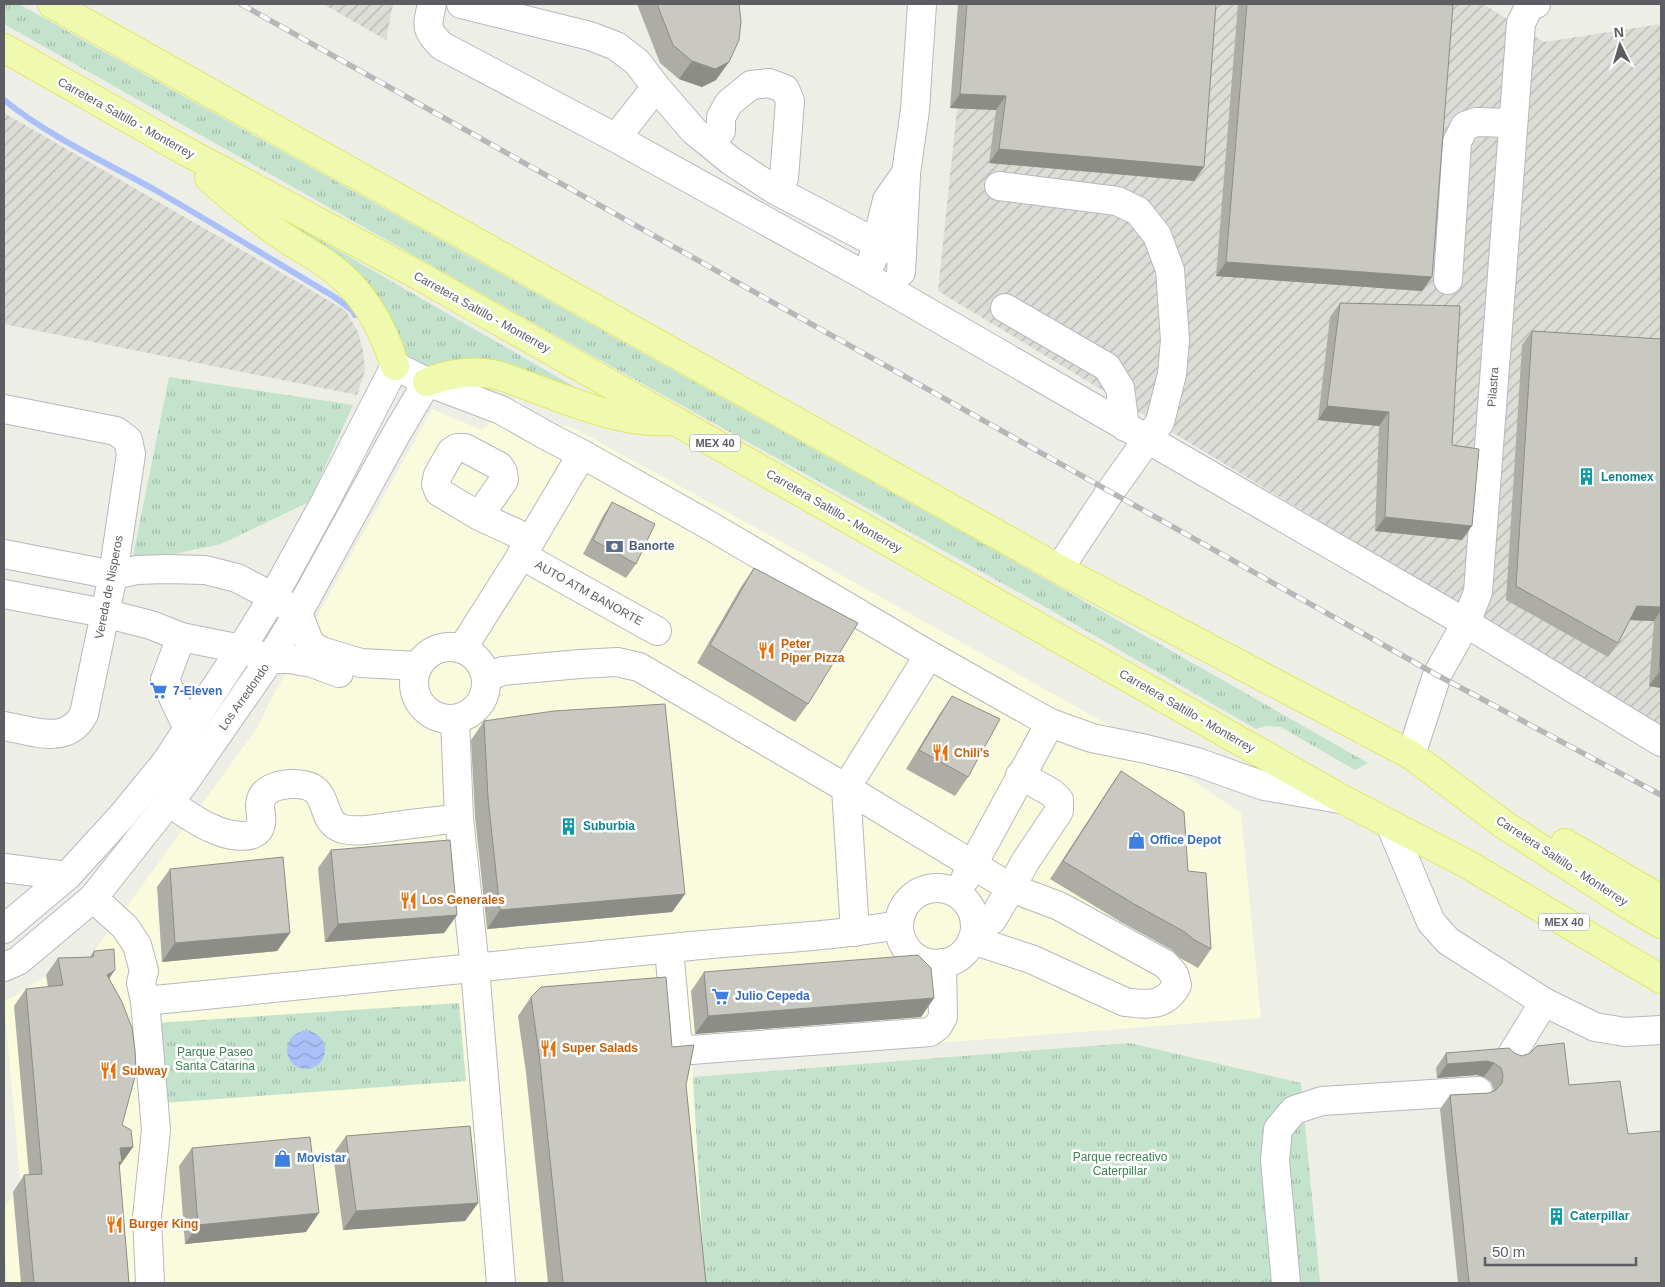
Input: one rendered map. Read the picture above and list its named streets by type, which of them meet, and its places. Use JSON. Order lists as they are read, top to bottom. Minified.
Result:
{"streets":{"main road":["Carretera Saltillo - Monterrey","MEX 40"],"street":["Pilastra","Vereda de Nisperos","AUTO ATM BANORTE","Los Arredondo"]},"crossings":[["Carretera Saltillo - Monterrey","Pilastra"]],"parks":["Parque Paseo Santa Catarina","Parque recreativo Caterpillar"],"places":{"building":["Lenomex","Suburbia","Caterpillar"],"bank":["Banorte"],"restaurant":["Peter Piper Pizza","Chili's","Los Generales","Super Salads","Subway","Burger King"],"supermarket":["7-Eleven","Julio Cepeda"],"shop":["Office Depot","Movistar"]},"scale_bar":"50 m","north":"top"}
